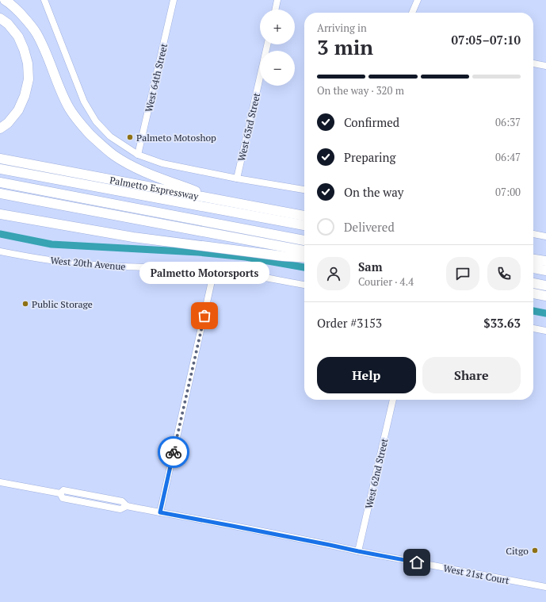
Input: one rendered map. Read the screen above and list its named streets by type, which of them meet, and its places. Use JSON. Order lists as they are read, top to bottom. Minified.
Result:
{"streets":{"highway":["Palmetto Expressway"],"street":["West 64th Street","West 63rd Street","West 20th Avenue","West 62nd Street","West 21st Court"]},"crossings":[["West 62nd Street","West 21st Court"]],"places":["Palmeto Motoshop","Public Storage","Palmetto Motorsports","Citgo"],"page":{"map_buttons":["+","−"],"heading":["3 min","Arriving in","07:05–07:10"],"panel":["Sam","Courier · 4.4","Order #3153","$33.63"],"bar":"On the way · 320 m","list":[["Confirmed","06:37"],["Preparing","06:47"],["On the way","07:00"],"Delivered"],"bubble":"Palmetto Motorsports","buttons":["Help","Share"]}}
